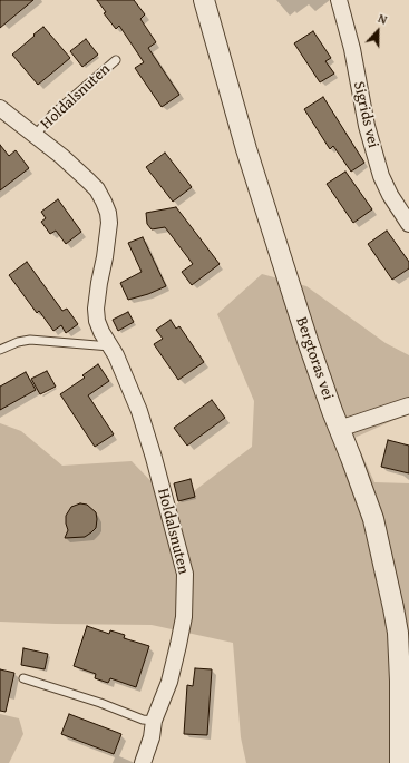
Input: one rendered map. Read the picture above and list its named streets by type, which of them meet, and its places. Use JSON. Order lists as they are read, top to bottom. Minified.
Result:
{"streets":{"street":["Holdalsnuten","Sigrids vei","Bergtoras vei"]},"north":"top"}
